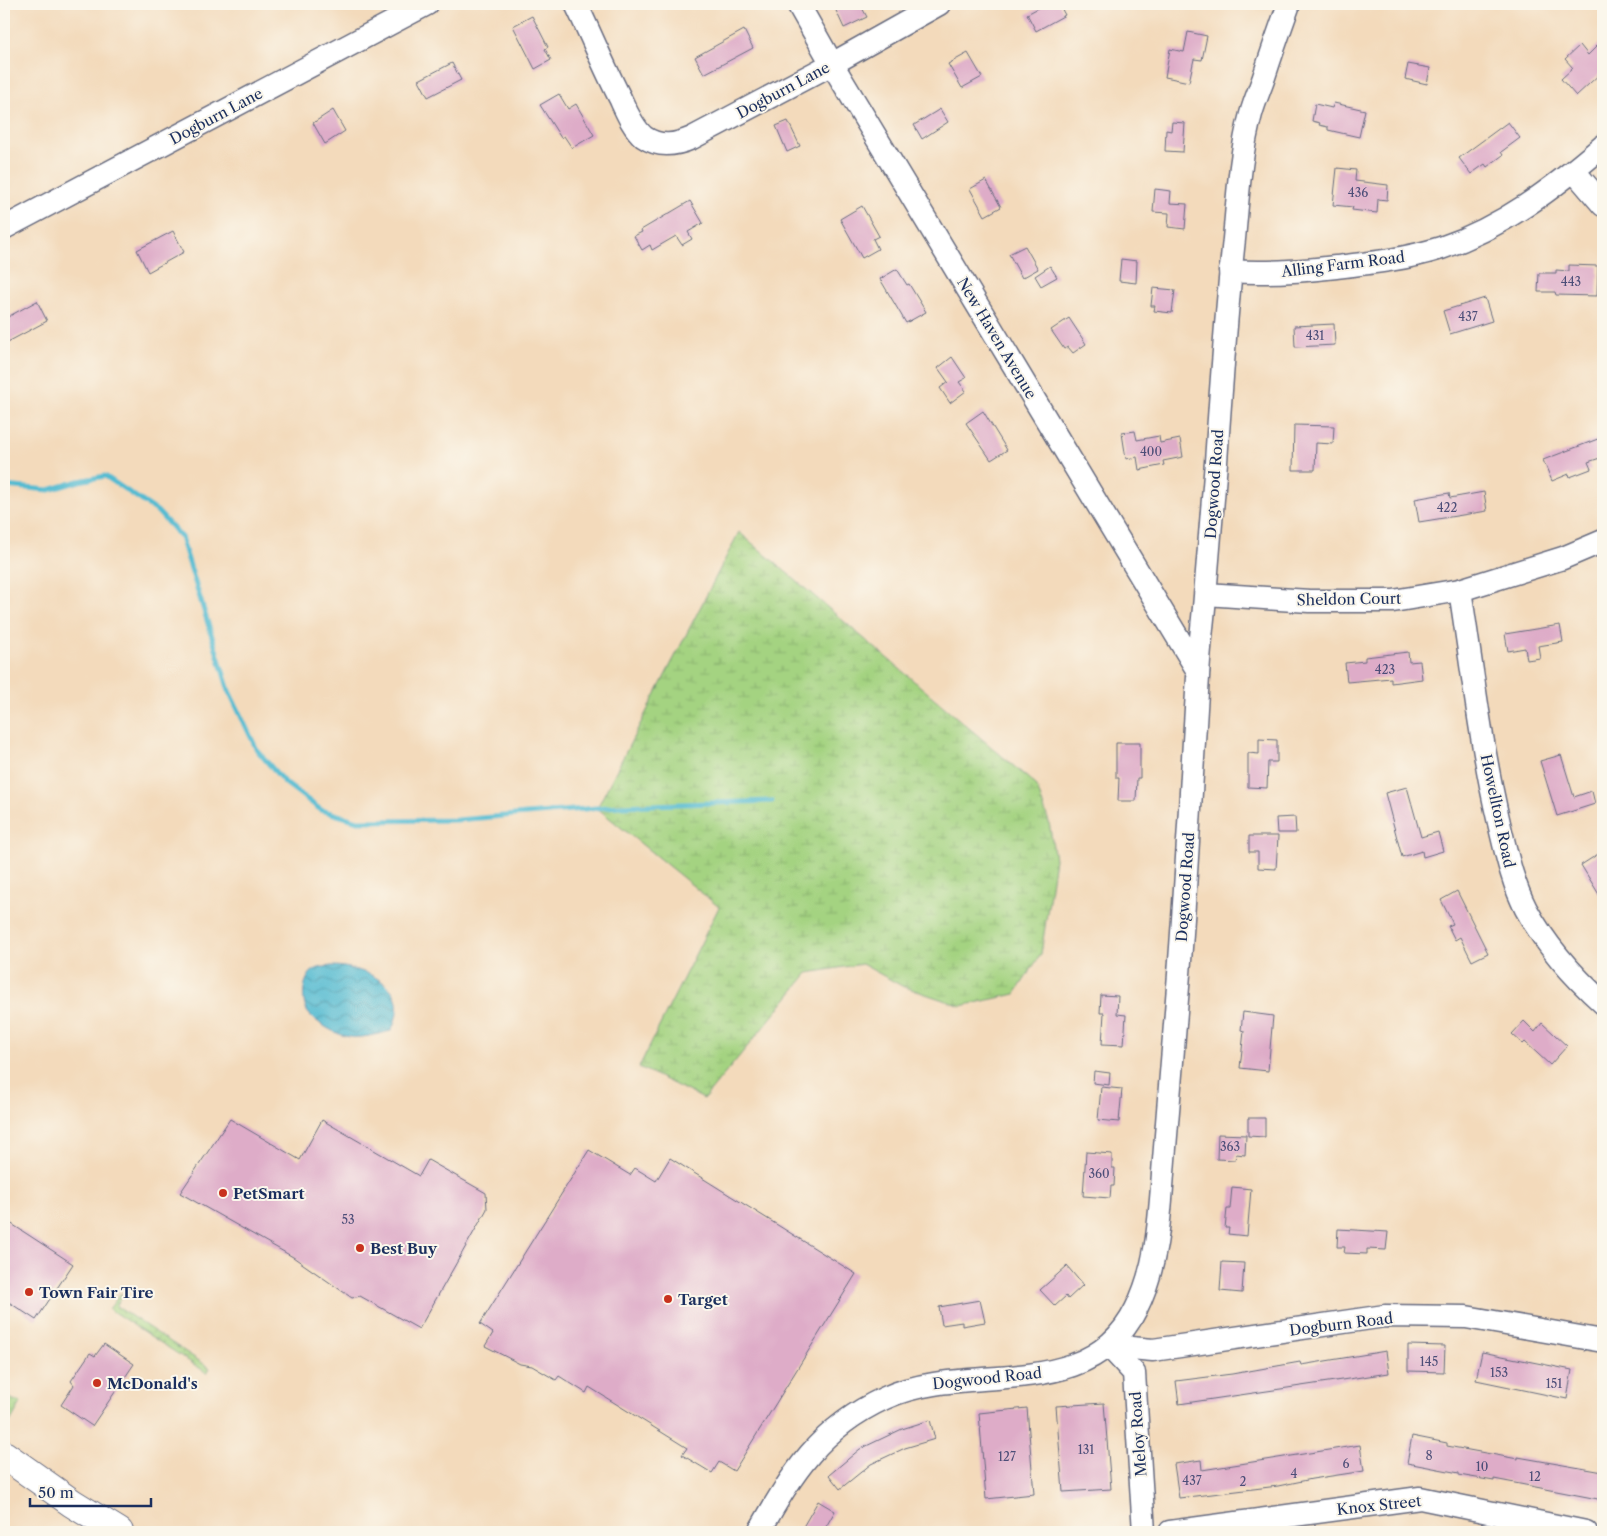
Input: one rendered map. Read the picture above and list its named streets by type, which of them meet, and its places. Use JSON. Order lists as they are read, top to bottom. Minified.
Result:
{"streets":{"street":["Dogburn Lane","Alling Farm Road","New Haven Avenue","Dogwood Road","Sheldon Court","Howellton Road","Dogburn Road","Meloy Road","Knox Street"]},"crossings":[["Dogburn Lane","New Haven Avenue"],["Alling Farm Road","Dogwood Road"],["New Haven Avenue","Dogwood Road"],["Dogwood Road","Sheldon Court"],["Dogwood Road","Dogburn Road"],["Dogwood Road","Meloy Road"],["Sheldon Court","Howellton Road"],["Dogburn Road","Meloy Road"]],"places":["PetSmart","Best Buy","Town Fair Tire","Target","McDonald's"],"house_numbers":["436","443","437","431","400","422","423","363","360","53","145","153","151","131","8","127","6","10","4","12","437","2"],"scale_bar":"50 m"}
